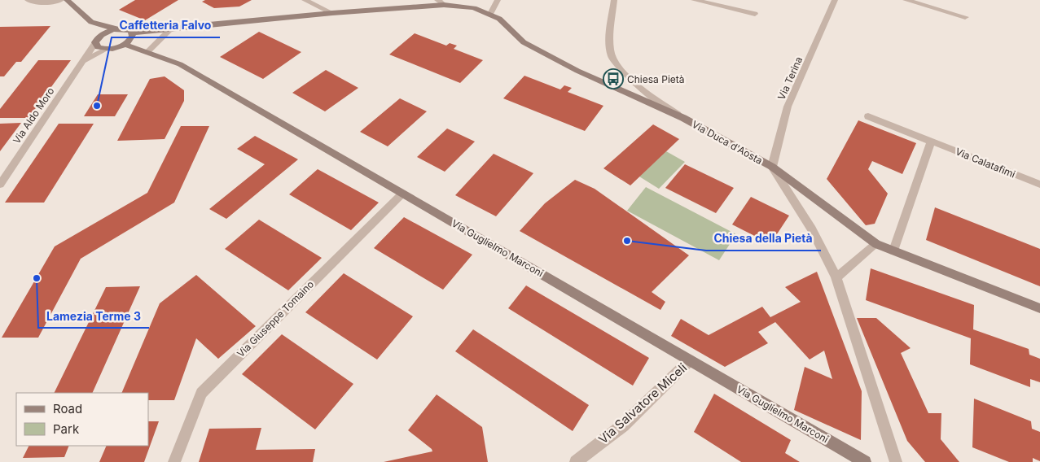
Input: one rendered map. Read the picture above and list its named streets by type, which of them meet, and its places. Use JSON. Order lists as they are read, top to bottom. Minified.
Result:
{"streets":{"main road":["Via Duca d'Aosta","Via Guglielmo Marconi"],"street":["Via Terina","Via Aldo Moro","Via Calatafimi","Via Giuseppe Tomaino","Via Salvatore Miceli"]},"crossings":[["Via Terina","Via Duca d'Aosta"],["Via Guglielmo Marconi","Via Giuseppe Tomaino"],["Via Guglielmo Marconi","Via Salvatore Miceli"]],"places":{"bus stop":["Chiesa Pietà"],"other":["Caffetteria Falvo","Chiesa della Pietà","Lamezia Terme 3"]},"legend":["Road","Park"]}
